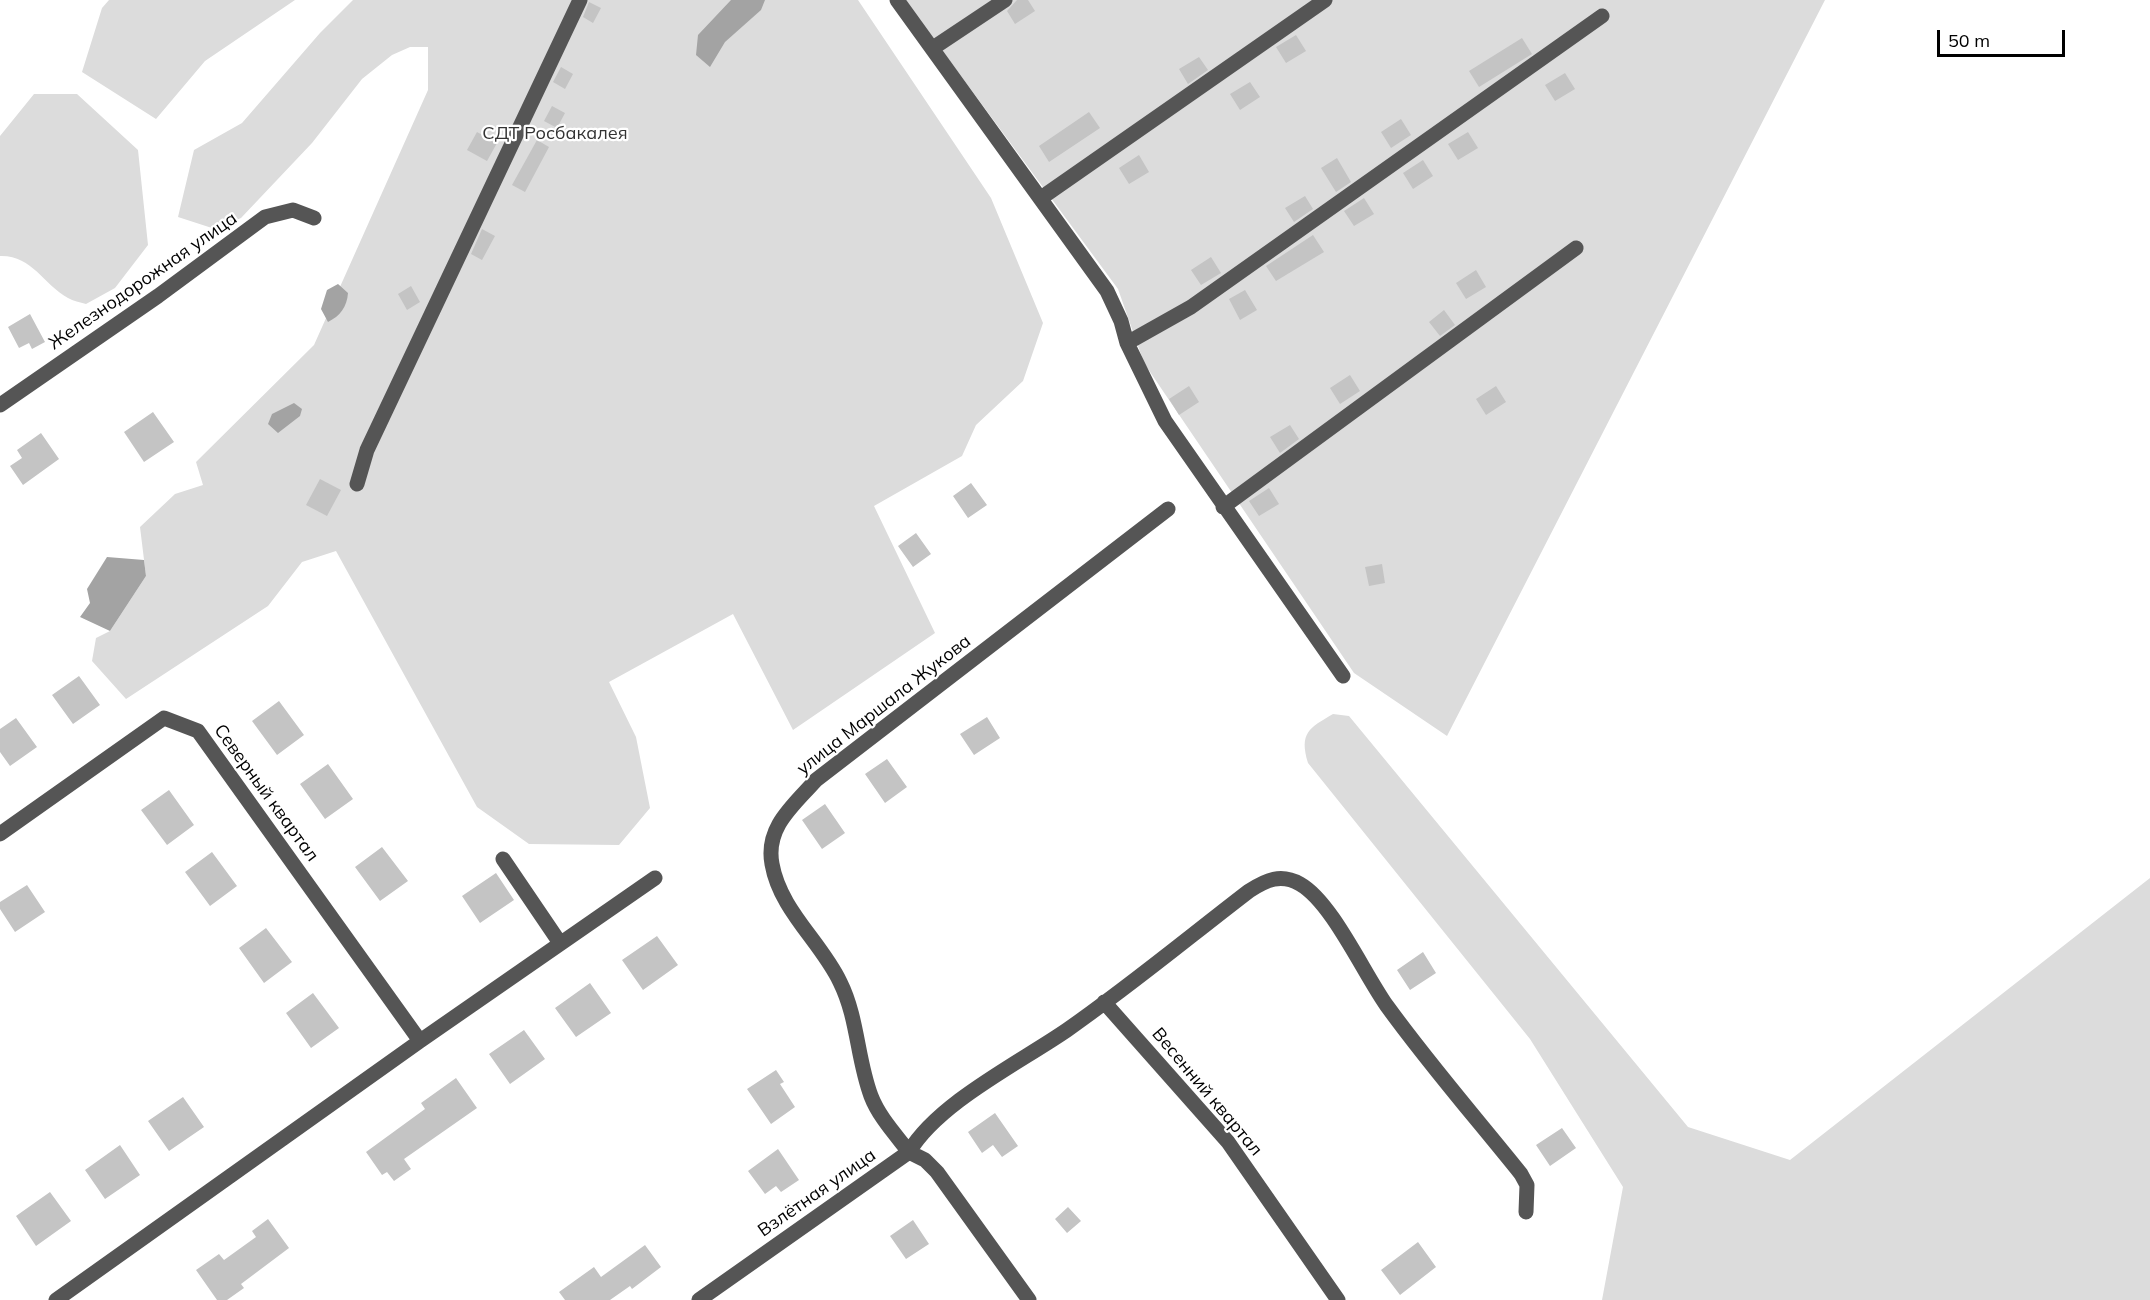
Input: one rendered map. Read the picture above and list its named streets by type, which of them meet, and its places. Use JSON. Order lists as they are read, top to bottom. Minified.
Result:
{"streets":{"street":["Железнодорожная улица","улица Маршала Жукова","Северный квартал","Весенний квартал","Взлётная улица"]},"crossings":[["улица Маршала Жукова","Взлётная улица"],["Весенний квартал","Взлётная улица"]],"parks":["СДТ Росбакалея"],"scale_bar":"50 m"}
